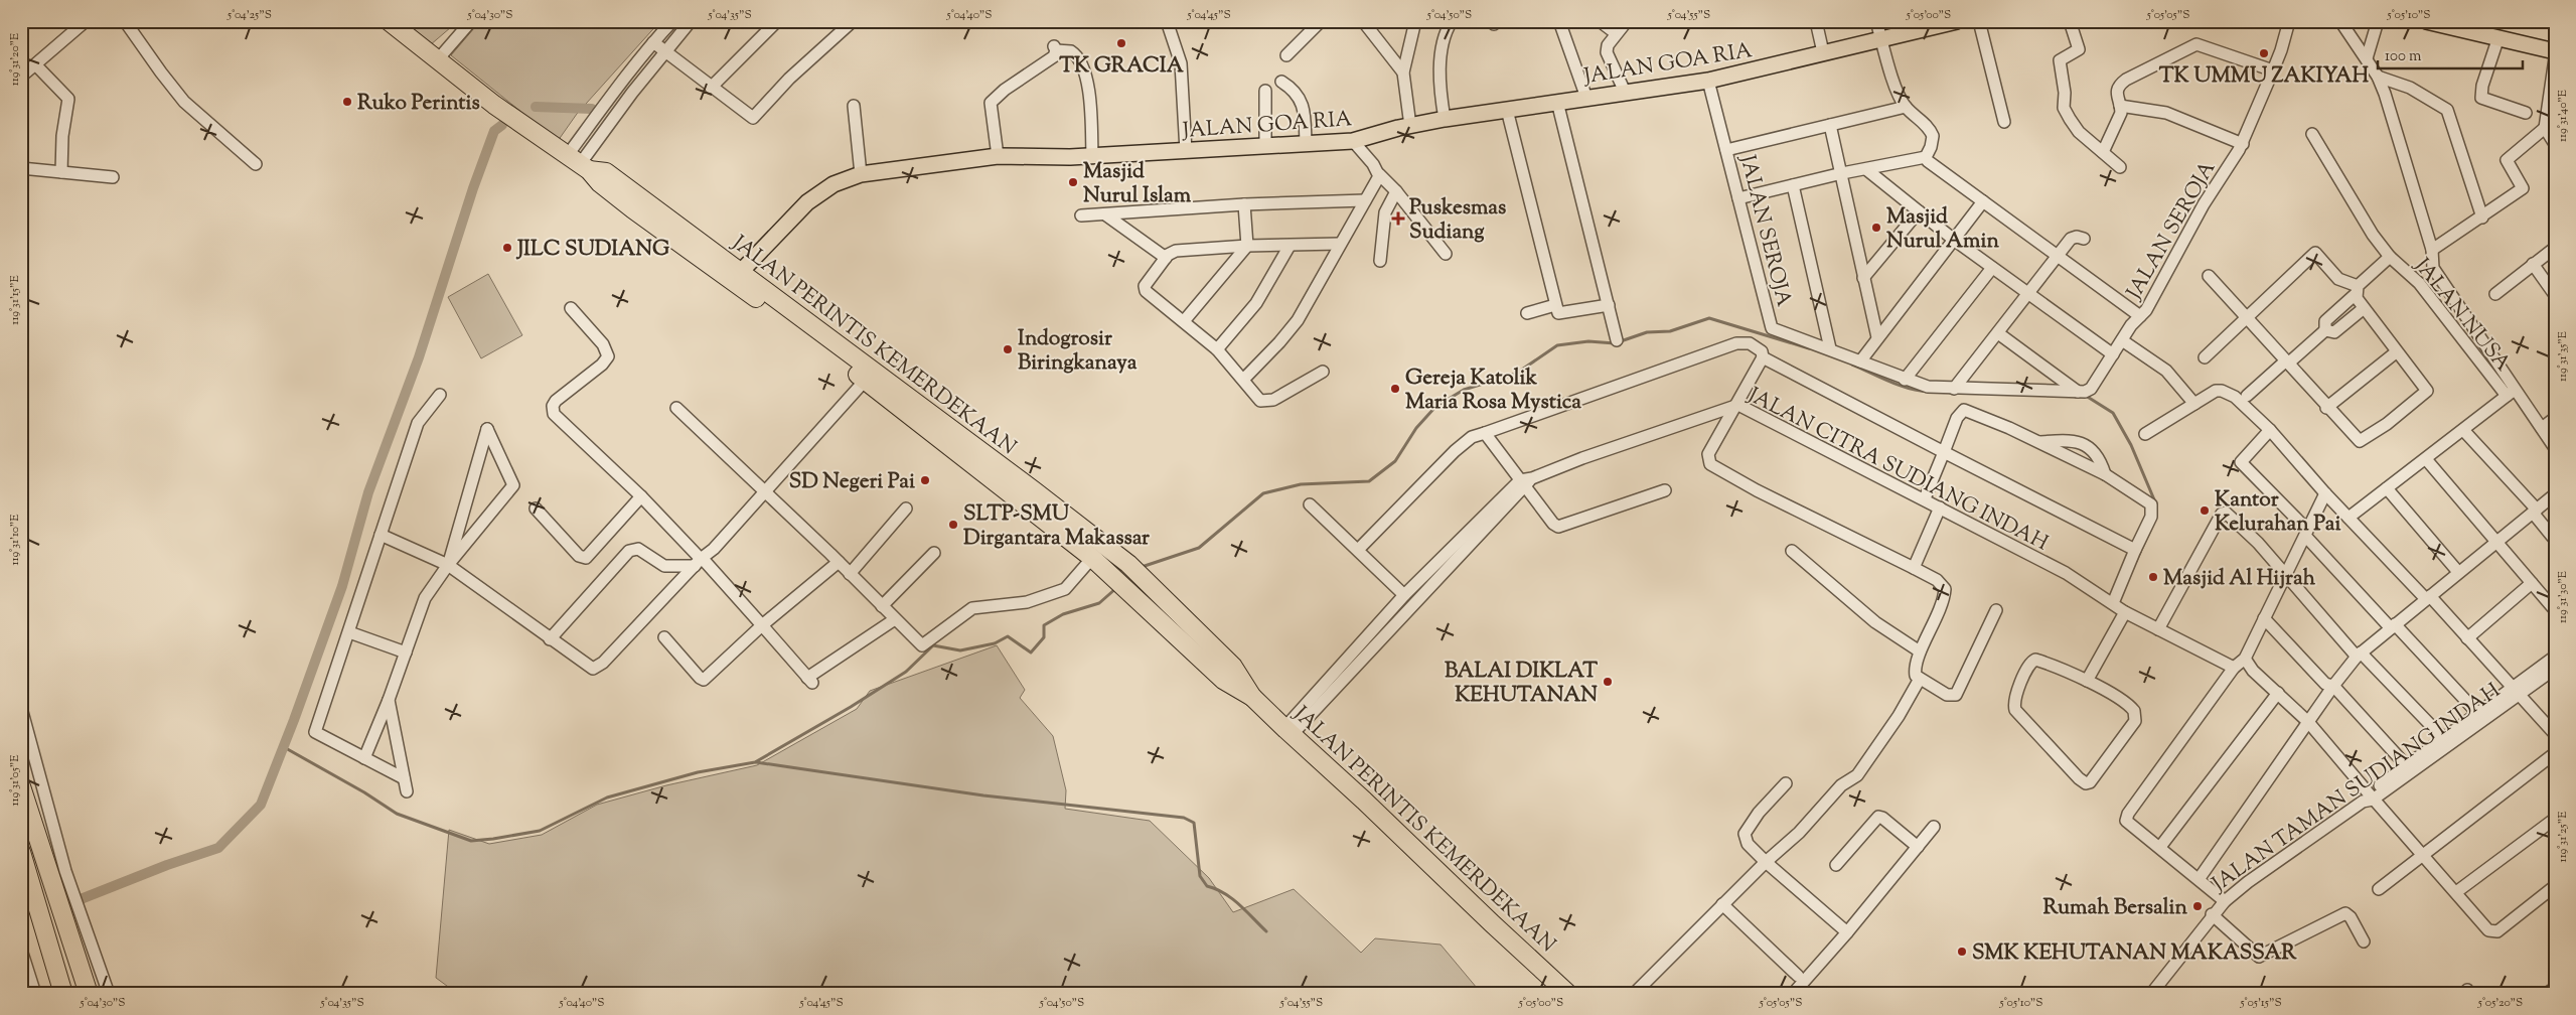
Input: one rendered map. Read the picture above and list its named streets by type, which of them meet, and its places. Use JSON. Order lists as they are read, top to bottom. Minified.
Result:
{"streets":{"highway":["JALAN PERINTIS KEMERDEKAAN"],"main road":["JALAN GOA RIA"],"street":["JALAN SEROJA","JALAN NUSA","JALAN CITRA SUDIANG INDAH","JALAN TAMAN SUDIANG INDAH"]},"crossings":[["JALAN GOA RIA","JALAN SEROJA"],["JALAN GOA RIA","JALAN PERINTIS KEMERDEKAAN"],["JALAN PERINTIS KEMERDEKAAN","JALAN CITRA SUDIANG INDAH"],["JALAN CITRA SUDIANG INDAH","JALAN TAMAN SUDIANG INDAH"]],"places":{"other":["TK GRACIA","TK UMMU ZAKIYAH","Ruko Perintis","Masjid Nurul Islam","Masjid Nurul Amin","JILC SUDIANG","Indogrosir Biringkanaya","Gereja Katolik Maria Rosa Mystica","SD Negeri Pai","Kantor Kelurahan Pai","SLTP-SMU Dirgantara Makassar","Masjid Al Hijrah","BALAI DIKLAT KEHUTANAN","Rumah Bersalin","SMK KEHUTANAN MAKASSAR"],"health":["Puskesmas Sudiang"]},"scale_bar":"100 m","coordinates":["5°04'25\"S","5°04'30\"S","5°04'35\"S","5°04'40\"S","5°04'45\"S","5°04'50\"S","5°04'55\"S","5°05'00\"S","5°05'05\"S","5°05'10\"S","119°31'20\"E","119°31'40\"E","119°31'15\"E","119°31'35\"E","119°31'10\"E","119°31'30\"E","119°31'05\"E","119°31'25\"E","5°05'15\"S","5°05'20\"S"]}
